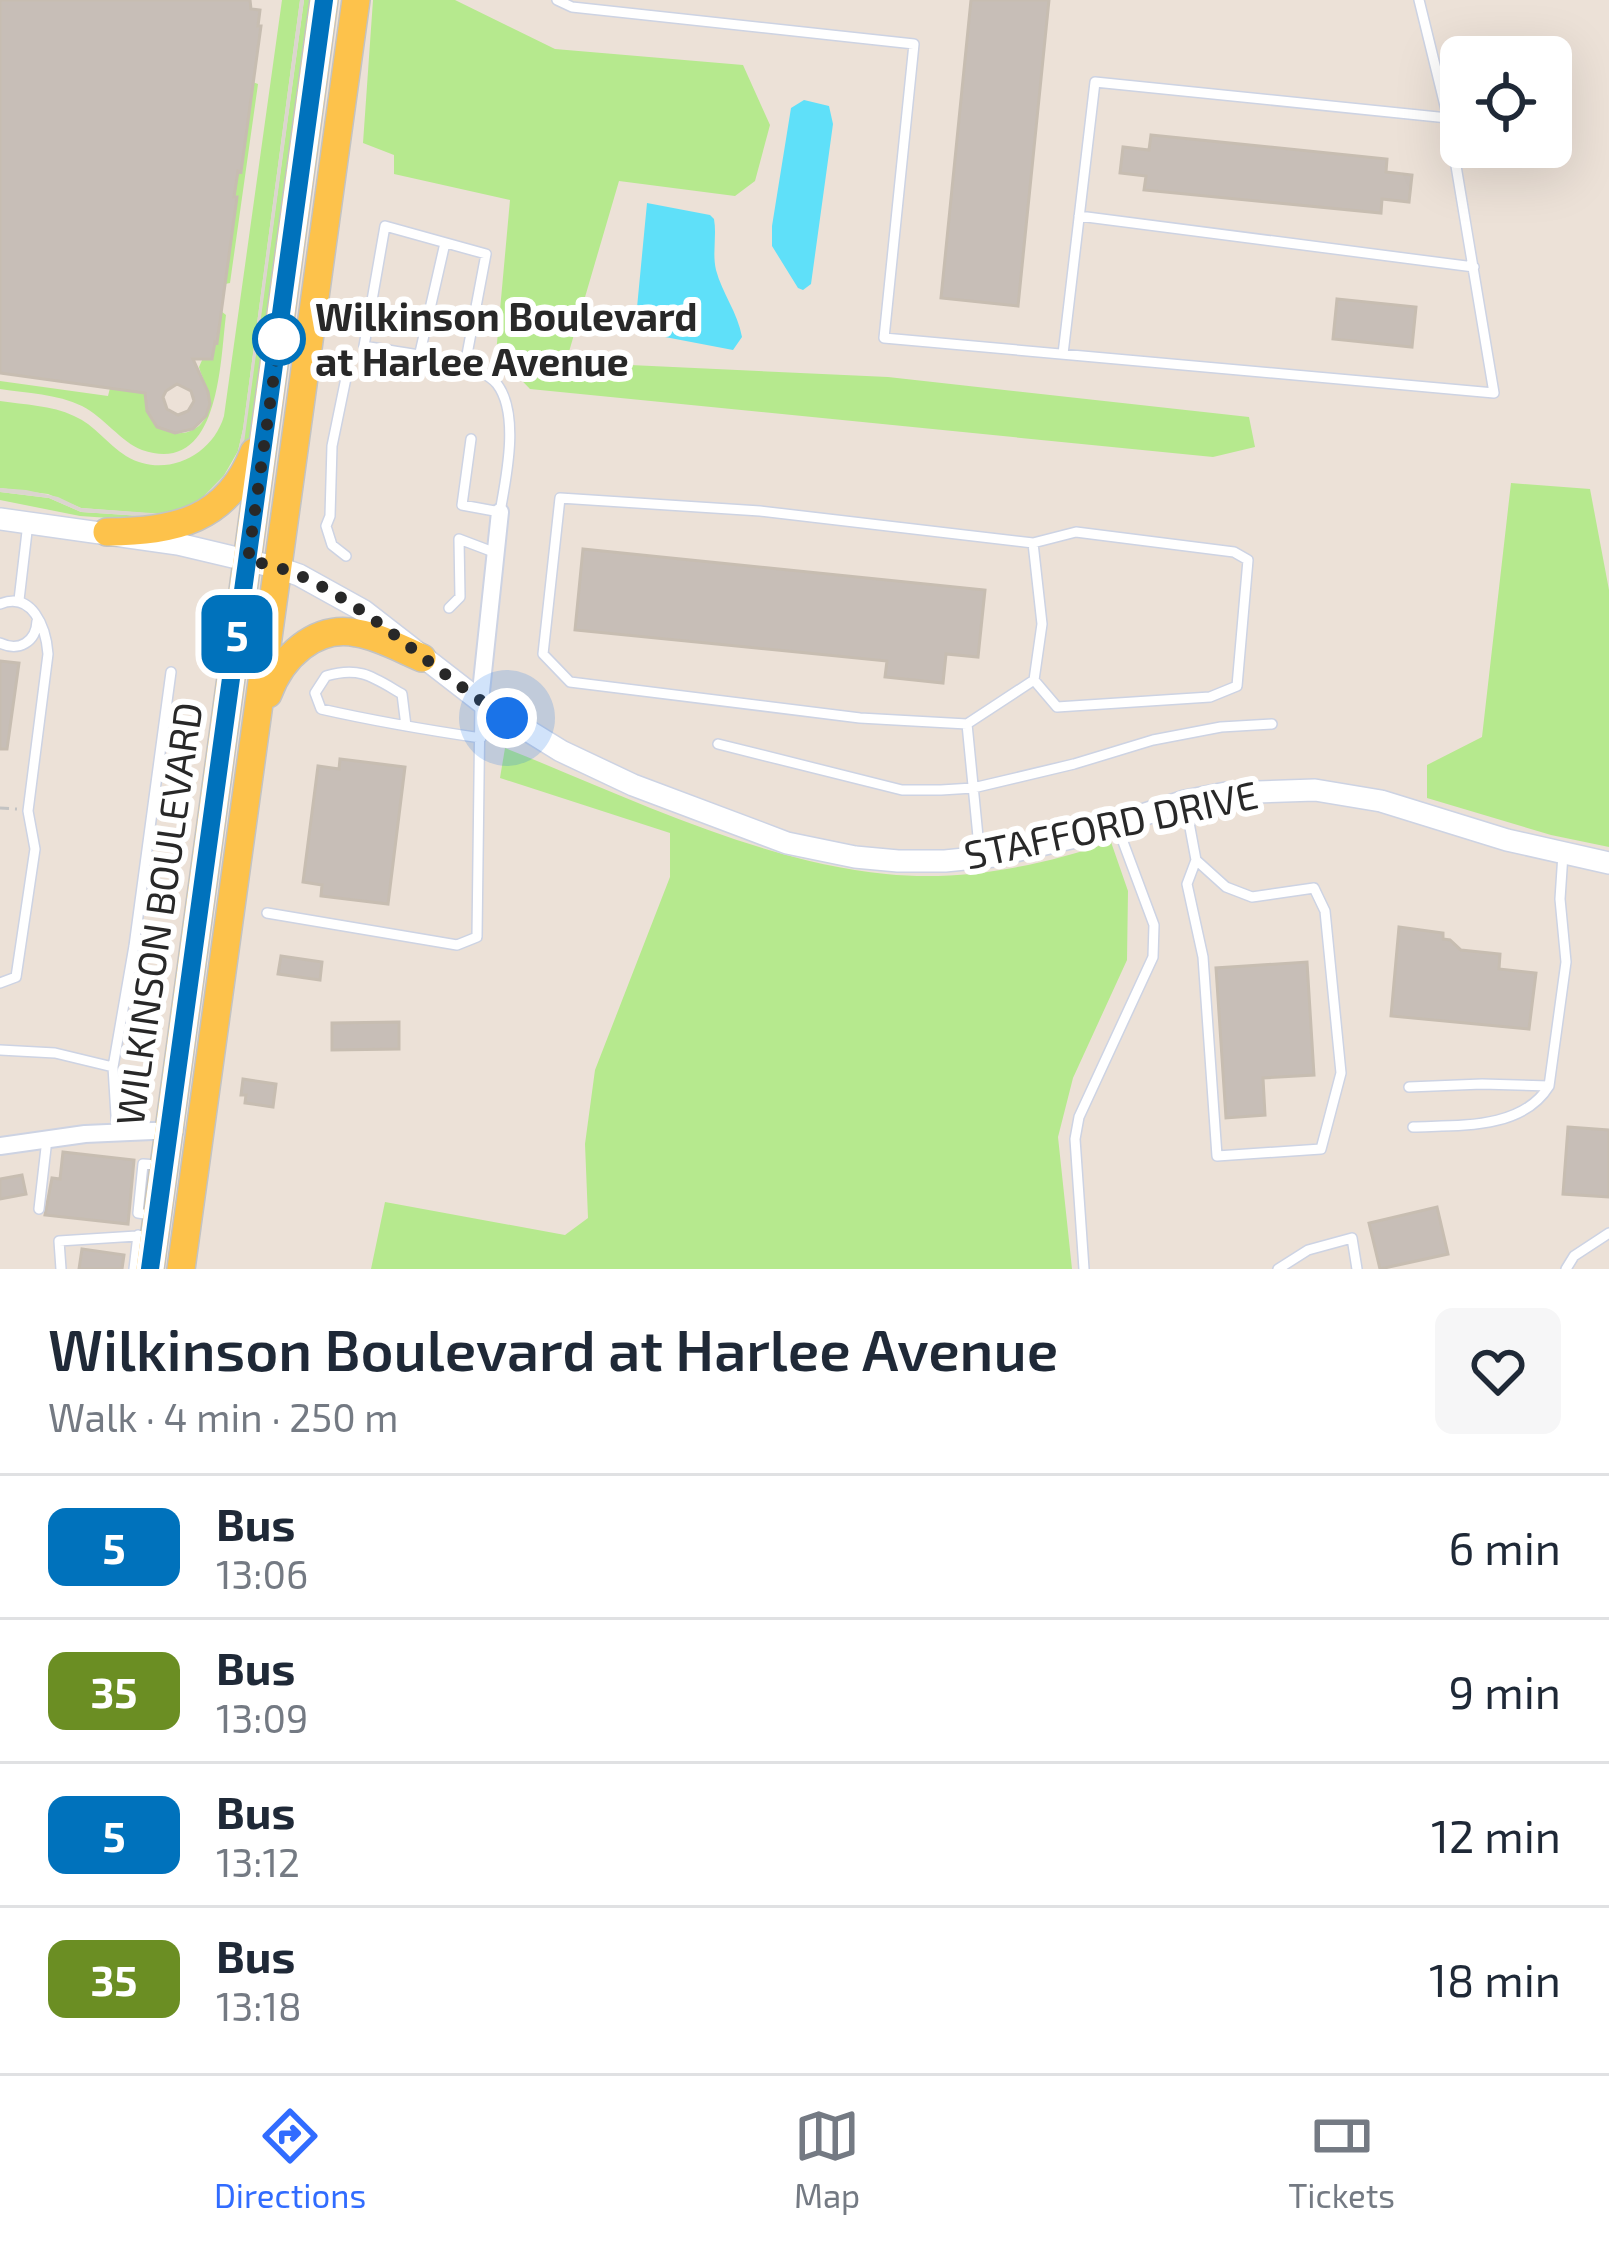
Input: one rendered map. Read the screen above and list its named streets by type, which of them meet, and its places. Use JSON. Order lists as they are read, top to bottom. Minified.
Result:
{"streets":{"main road":["WILKINSON BOULEVARD"],"street":["STAFFORD DRIVE"]},"crossings":[["STAFFORD DRIVE","WILKINSON BOULEVARD"]],"places":["Wilkinson Boulevard at Harlee Avenue"],"lines":["bus line 5"],"page":{"on_map":"5","heading":["Wilkinson Boulevard at Harlee Avenue","Walk · 4 min · 250 m"],"list":[{"mark":"5","name":"Bus","note":"13:06","value":"6 min"},{"mark":"35","name":"Bus","note":"13:09","value":"9 min"},{"mark":"5","name":"Bus","note":"13:12","value":"12 min"},{"mark":"35","name":"Bus","note":"13:18","value":"18 min"}],"tabs":["Directions","Map","Tickets"]}}
